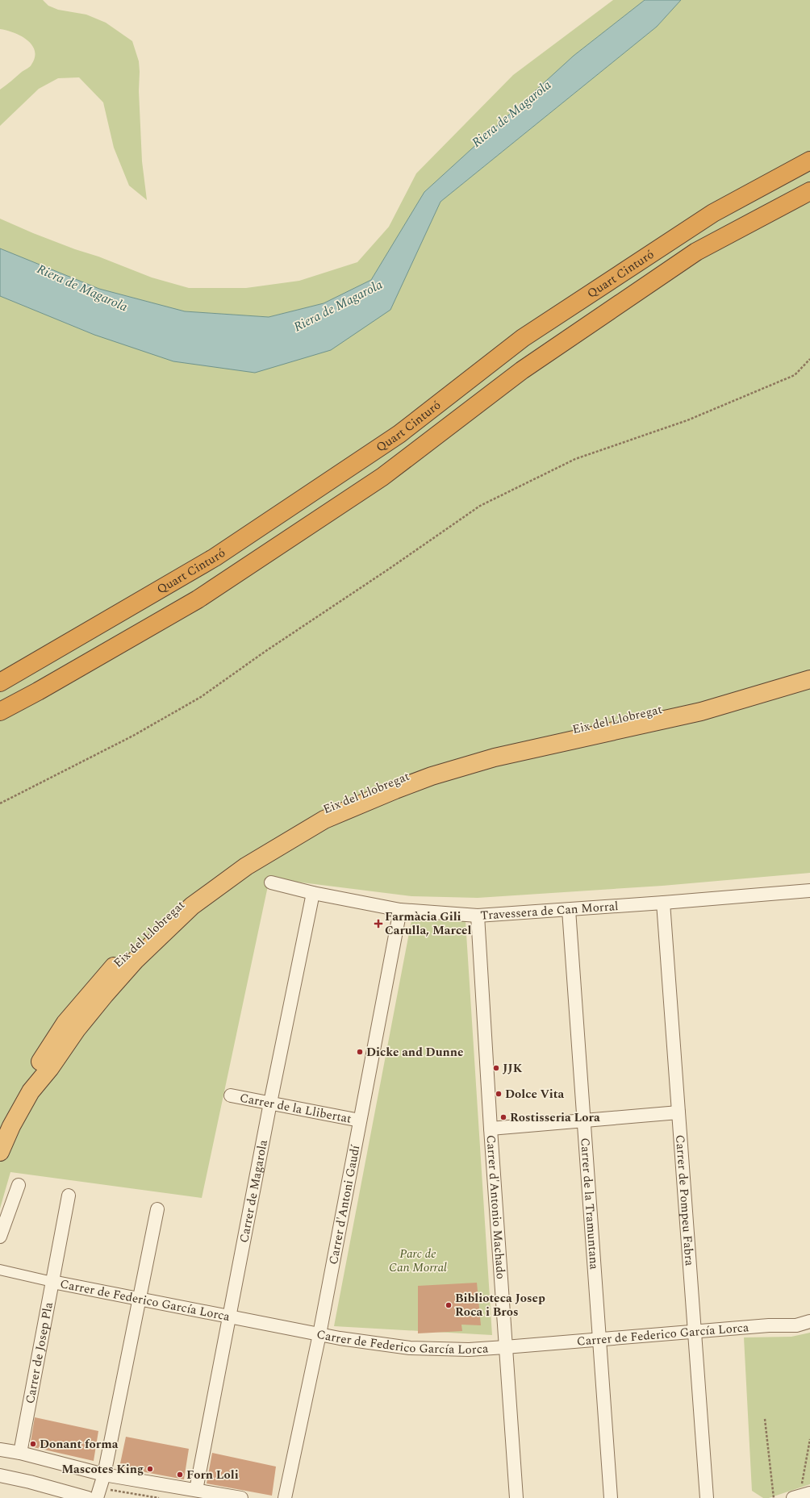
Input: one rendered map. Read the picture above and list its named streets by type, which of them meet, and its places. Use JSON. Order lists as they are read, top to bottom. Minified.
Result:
{"streets":{"highway":["Quart Cinturó","Eix del Llobregat"],"street":["Travessera de Can Morral","Carrer de la Llibertat","Carrer de Magarola","Carrer de Pompeu Fabra","Carrer d'Antoni Gaudí","Carrer de la Tramuntana","Carrer d'Antonio Machado","Carrer de Federico García Lorca","Carrer de Josep Pla"]},"crossings":[["Travessera de Can Morral","Carrer de Magarola"],["Travessera de Can Morral","Carrer de Pompeu Fabra"],["Travessera de Can Morral","Carrer d'Antoni Gaudí"],["Travessera de Can Morral","Carrer de la Tramuntana"],["Travessera de Can Morral","Carrer d'Antonio Machado"],["Carrer de la Llibertat","Carrer de Magarola"],["Carrer de la Llibertat","Carrer d'Antoni Gaudí"],["Carrer de Magarola","Carrer de Federico García Lorca"],["Carrer de Pompeu Fabra","Carrer de Federico García Lorca"],["Carrer d'Antoni Gaudí","Carrer de Federico García Lorca"],["Carrer de la Tramuntana","Carrer de Federico García Lorca"],["Carrer d'Antonio Machado","Carrer de Federico García Lorca"],["Carrer de Federico García Lorca","Carrer de Josep Pla"]],"water":["Riera de Magarola"],"parks":["Parc de Can Morral"],"places":{"health":["Farmàcia Gili Carulla, Marcel"],"other":["Dicke and Dunne","JJK","Dolce Vita","Rostisseria Lora","Biblioteca Josep Roca i Bros","Donant forma","Mascotes King","Forn Loli"]}}
